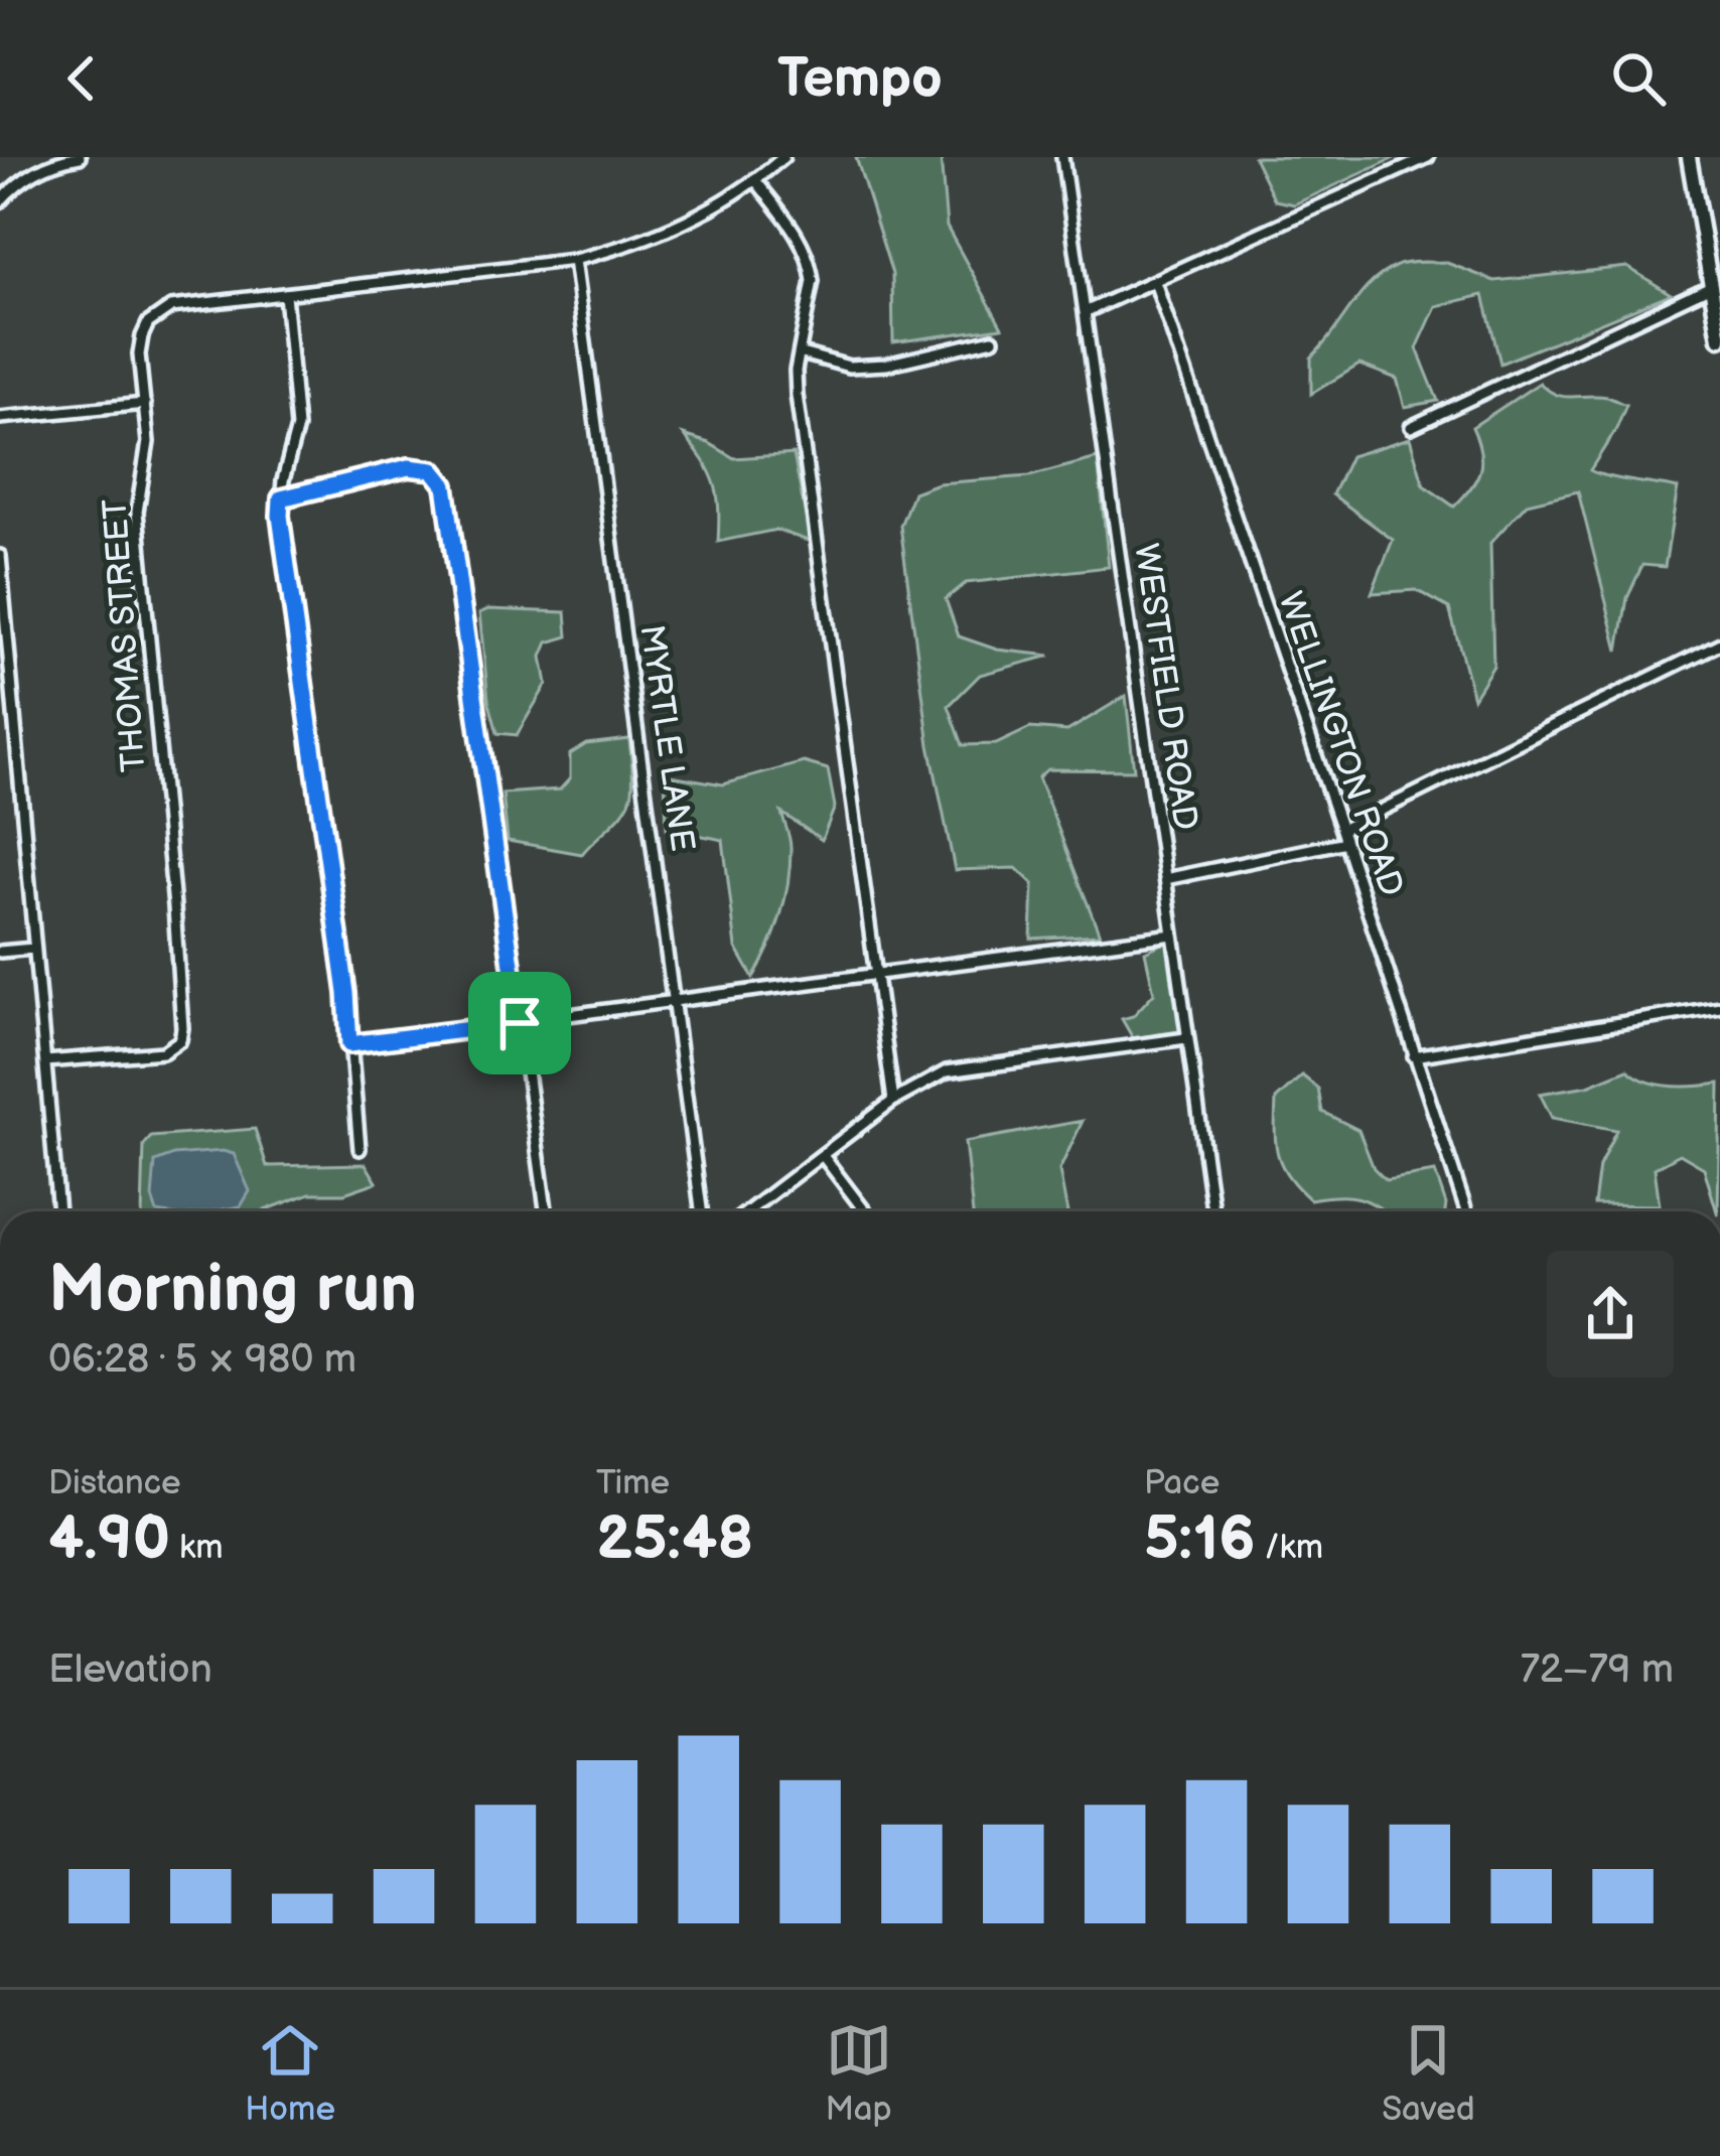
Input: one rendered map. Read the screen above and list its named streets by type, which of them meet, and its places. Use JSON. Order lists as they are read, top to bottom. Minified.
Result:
{"streets":{"street":["THOMAS STREET","WESTFIELD ROAD","MYRTLE LANE","WELLINGTON ROAD"]},"crossings":[["THOMAS STREET","MYRTLE LANE"]],"page":{"header":"Tempo","heading":["Morning run","06:28 · 5 × 980 m"],"stats":[["Distance","4.90 km"],["Time","25:48"],["Pace","5:16 /km"]],"chart":["Elevation","72–79 m"],"tabs":["Home","Map","Saved"]}}
